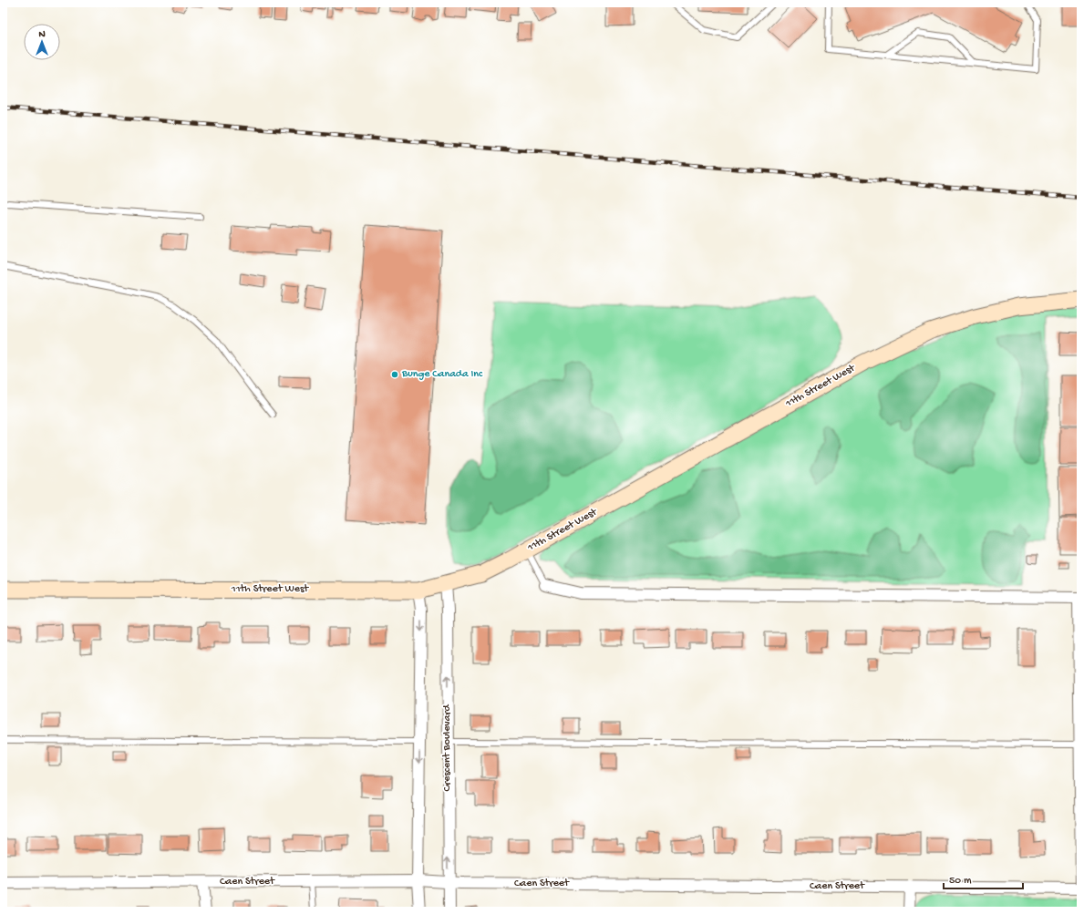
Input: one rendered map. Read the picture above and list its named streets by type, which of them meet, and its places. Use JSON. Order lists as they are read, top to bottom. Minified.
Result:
{"streets":{"main road":["11th Street West"],"street":["Crescent Boulevard","Caen Street"]},"crossings":[["11th Street West","Crescent Boulevard"],["Crescent Boulevard","Caen Street"]],"places":["Bunge Canada Inc"],"scale_bar":"50 m","north":"top"}
